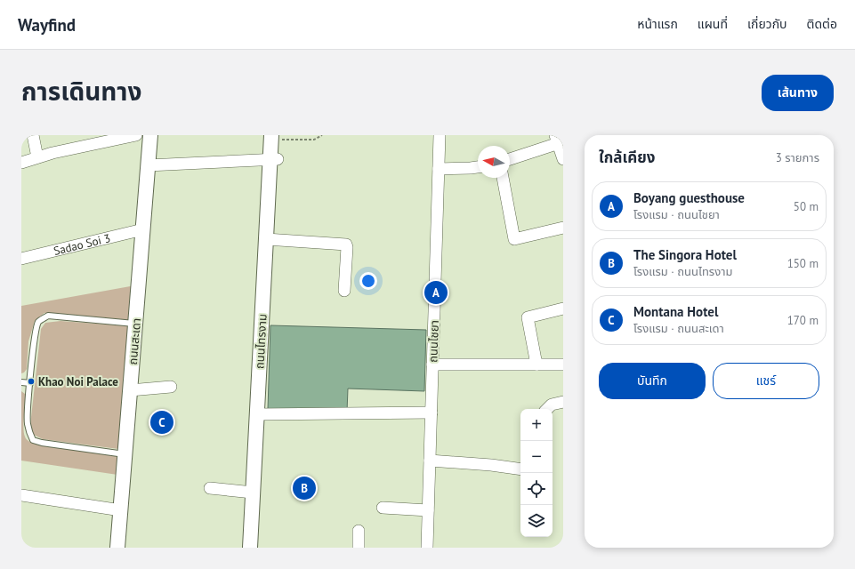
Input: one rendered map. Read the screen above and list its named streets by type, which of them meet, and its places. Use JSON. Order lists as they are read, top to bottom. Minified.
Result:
{"streets":{"street":["Sadao Soi 3","ถนนสะเดา","ถนนไทรงาม","ถนนไชยา"]},"crossings":[["Sadao Soi 3","ถนนสะเดา"]],"places":["Khao Noi Palace"],"north":"left","page":{"header":"Wayfind","nav":["หน้าแรก","แผนที่","เกี่ยวกับ","ติดต่อ"],"title":"การเดินทาง","buttons":["เส้นทาง",["บันทึก","แชร์"]],"heading":["ใกล้เคียง","3 รายการ"],"list":[{"mark":"A","name":"Boyang guesthouse","note":"โรงแรม · ถนนไชยา","value":"50 m"},{"mark":"B","name":"The Singora Hotel","note":"โรงแรม · ถนนไทรงาม","value":"150 m"},{"mark":"C","name":"Montana Hotel","note":"โรงแรม · ถนนสะเดา","value":"170 m"}],"pins":["A","C","B"],"map_buttons":["+","−"]}}
